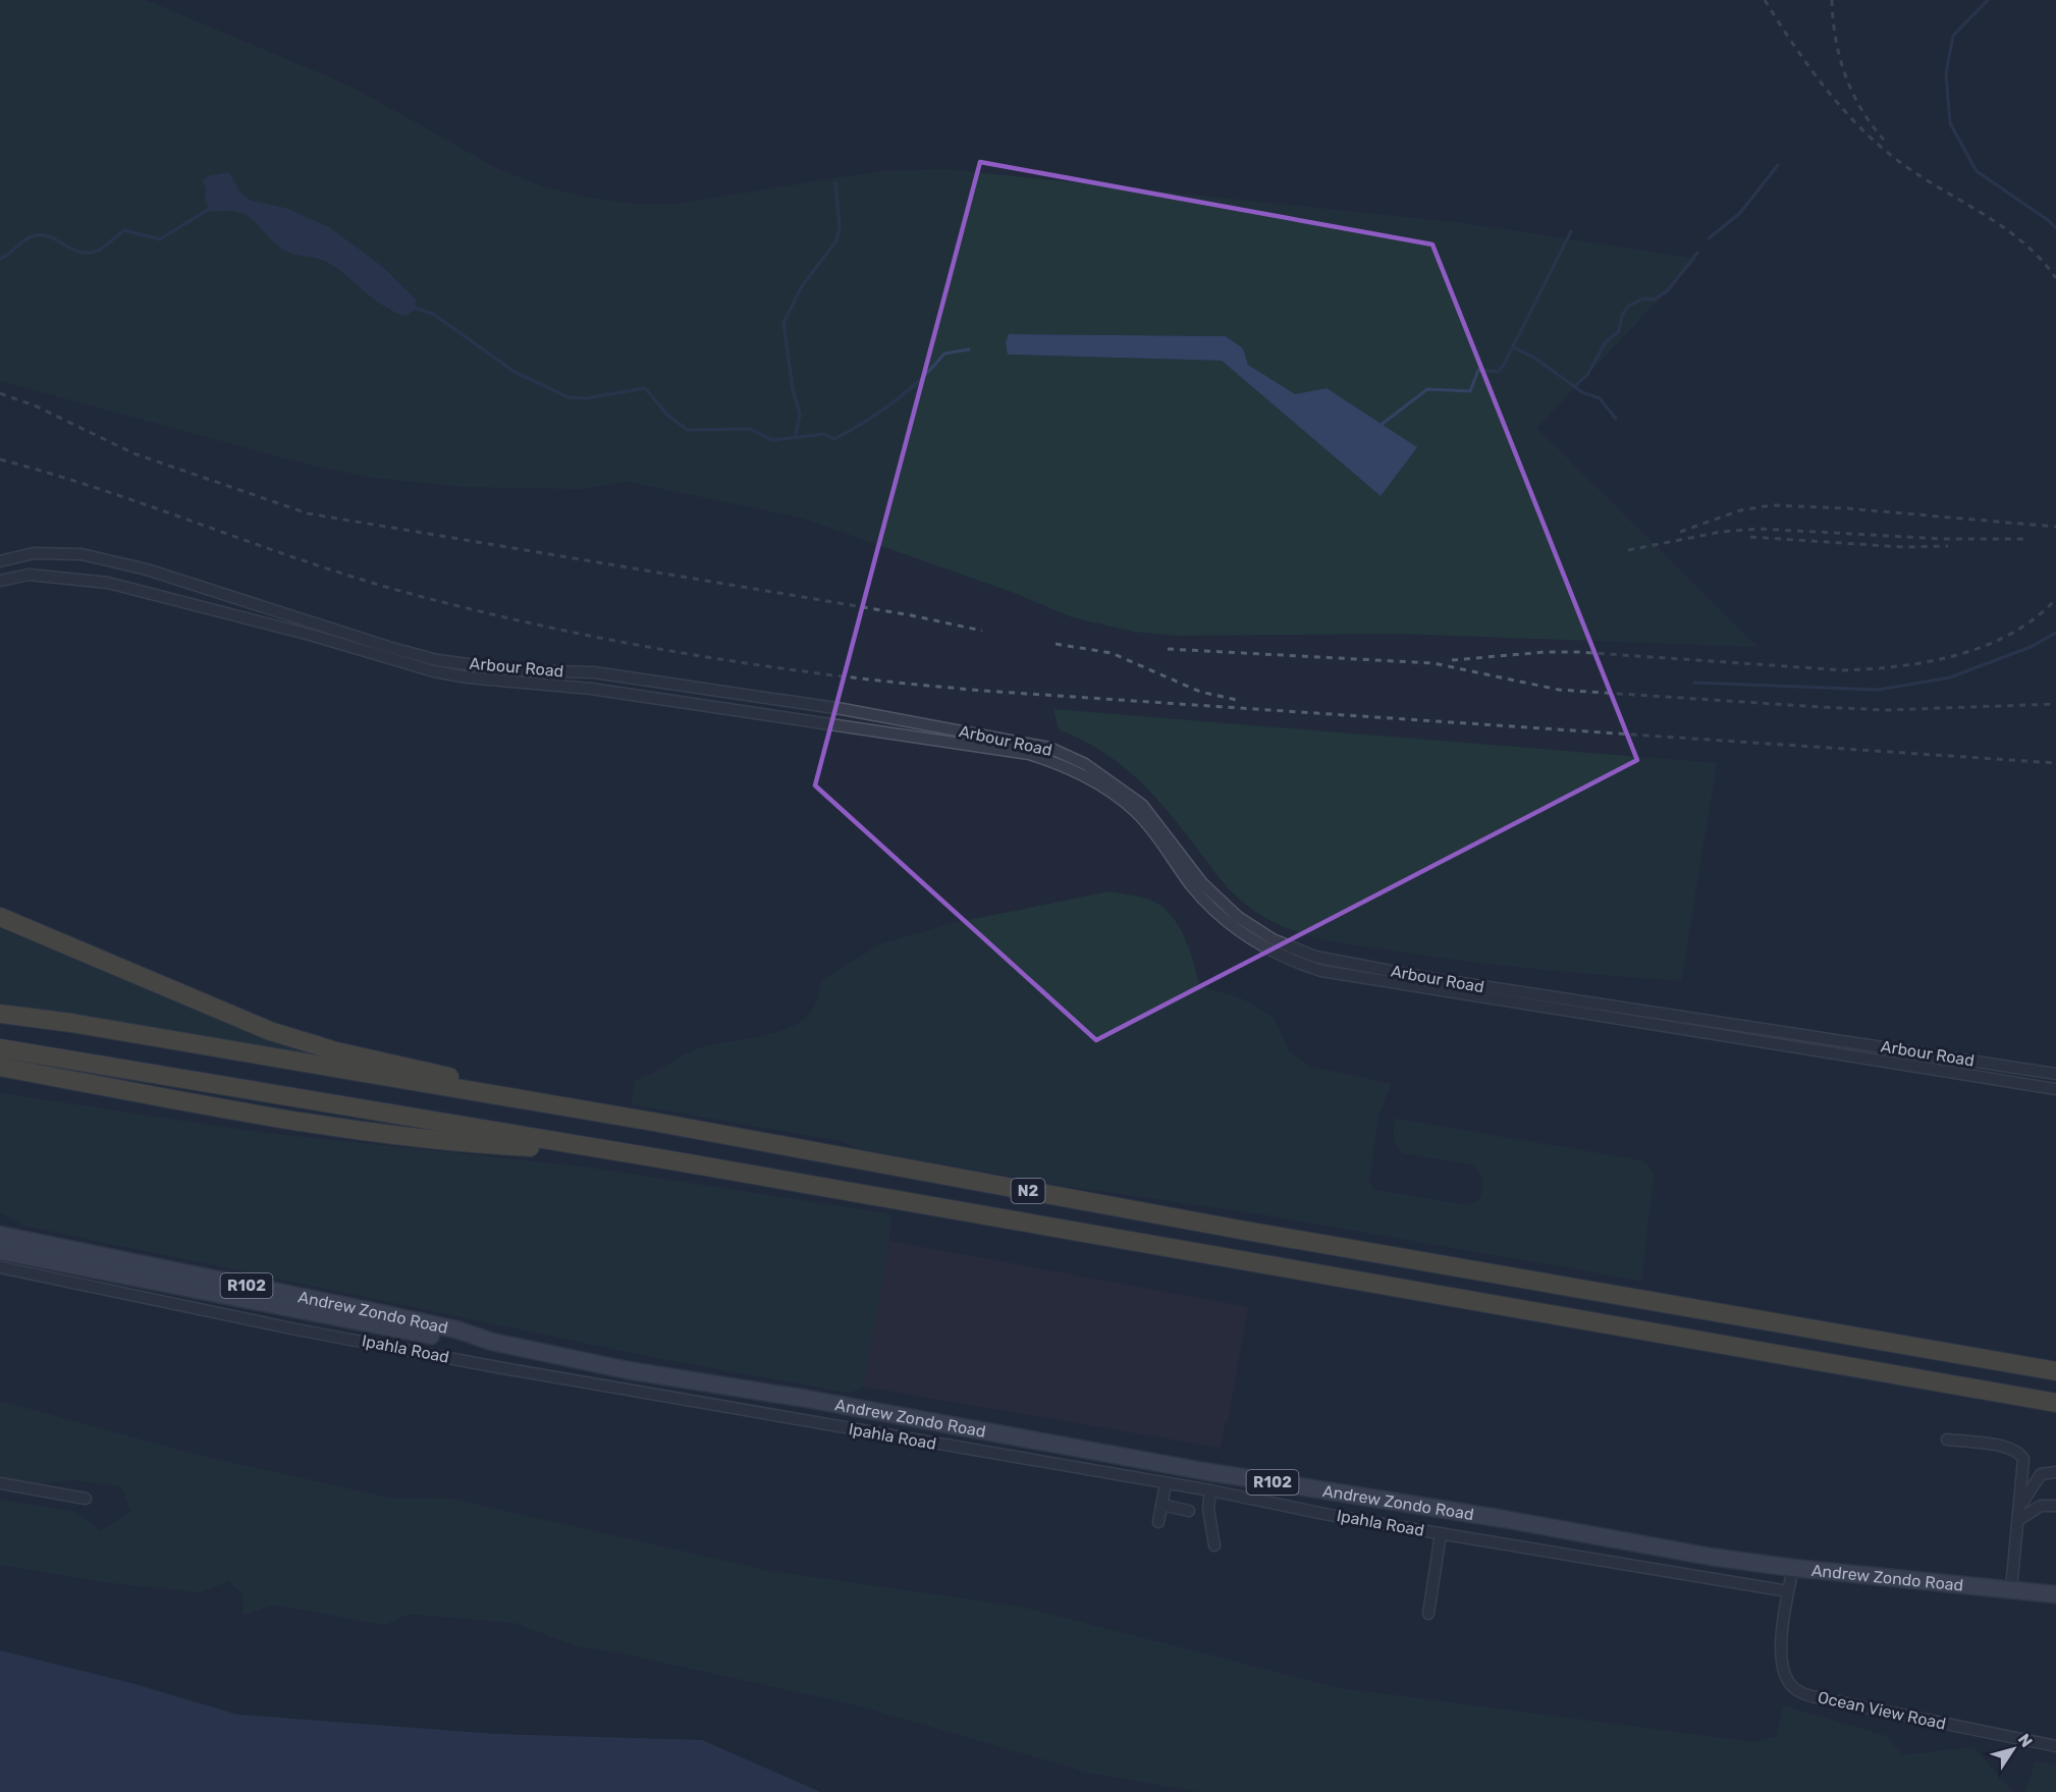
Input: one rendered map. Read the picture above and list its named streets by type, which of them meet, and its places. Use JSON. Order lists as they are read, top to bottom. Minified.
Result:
{"streets":{"highway":["N2"],"main road":["R102","Andrew Zondo Road"],"street":["Arbour Road","Ipahla Road","Ocean View Road"]},"crossings":[["Andrew Zondo Road","Ipahla Road"],["Andrew Zondo Road","Ocean View Road"],["Ipahla Road","Ocean View Road"]],"north":"top right"}
